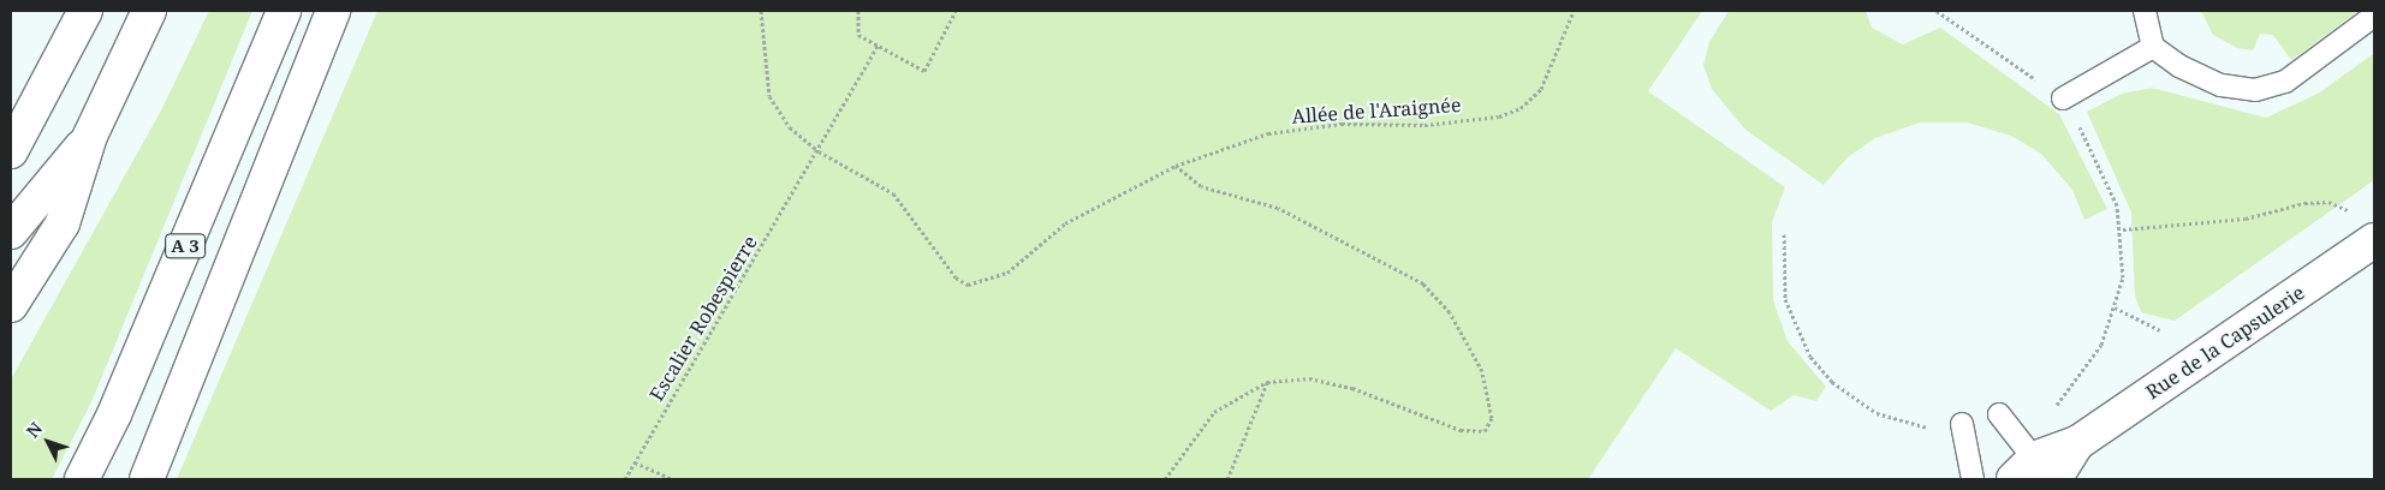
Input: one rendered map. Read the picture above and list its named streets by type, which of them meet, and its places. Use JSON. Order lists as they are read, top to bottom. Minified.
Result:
{"streets":{"main road":["A 3","Rue de la Capsulerie"],"path":["Allée de l'Araignée","Escalier Robespierre"]},"crossings":[["Allée de l'Araignée","Escalier Robespierre"]],"north":"top left"}
